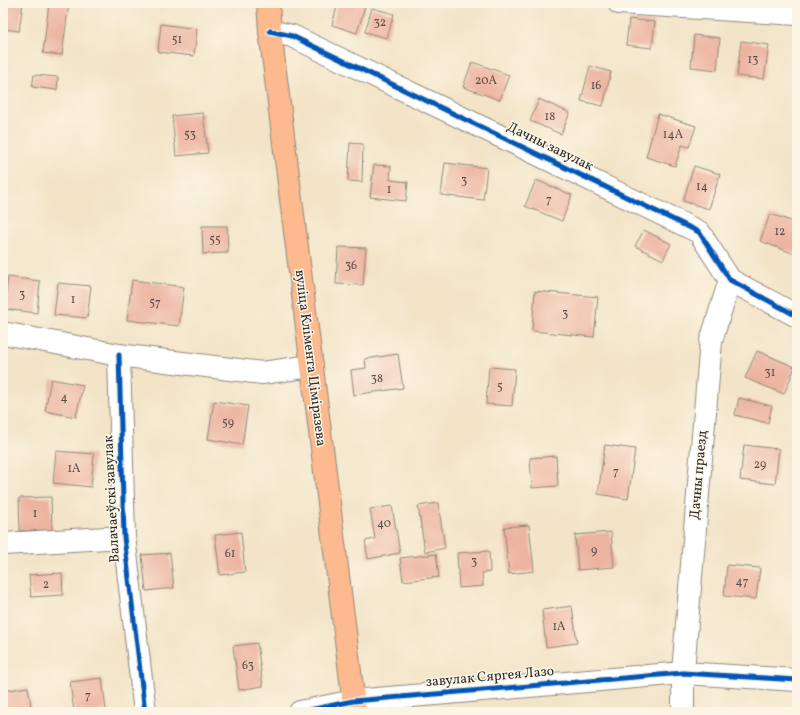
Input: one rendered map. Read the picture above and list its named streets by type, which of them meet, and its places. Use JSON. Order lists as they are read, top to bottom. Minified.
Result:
{"streets":{"main road":["вуліца Клімента Ціміразева"],"street":["Дачны завулак","Дачны праезд","Валачаеўскі завулак","завулак Сяргея Лазо"]},"crossings":[["Дачны завулак","вуліца Клімента Ціміразева"],["Дачны завулак","Дачны праезд"],["вуліца Клімента Ціміразева","завулак Сяргея Лазо"],["Дачны праезд","завулак Сяргея Лазо"]],"house_numbers":["32","51","13","20А","16","18","53","14А","3","14","1","7","12","55","36","3","1","57","3","31","38","5","4","59","29","1А","7","1","40","9","61","3","47","2","1А","63","7"]}
